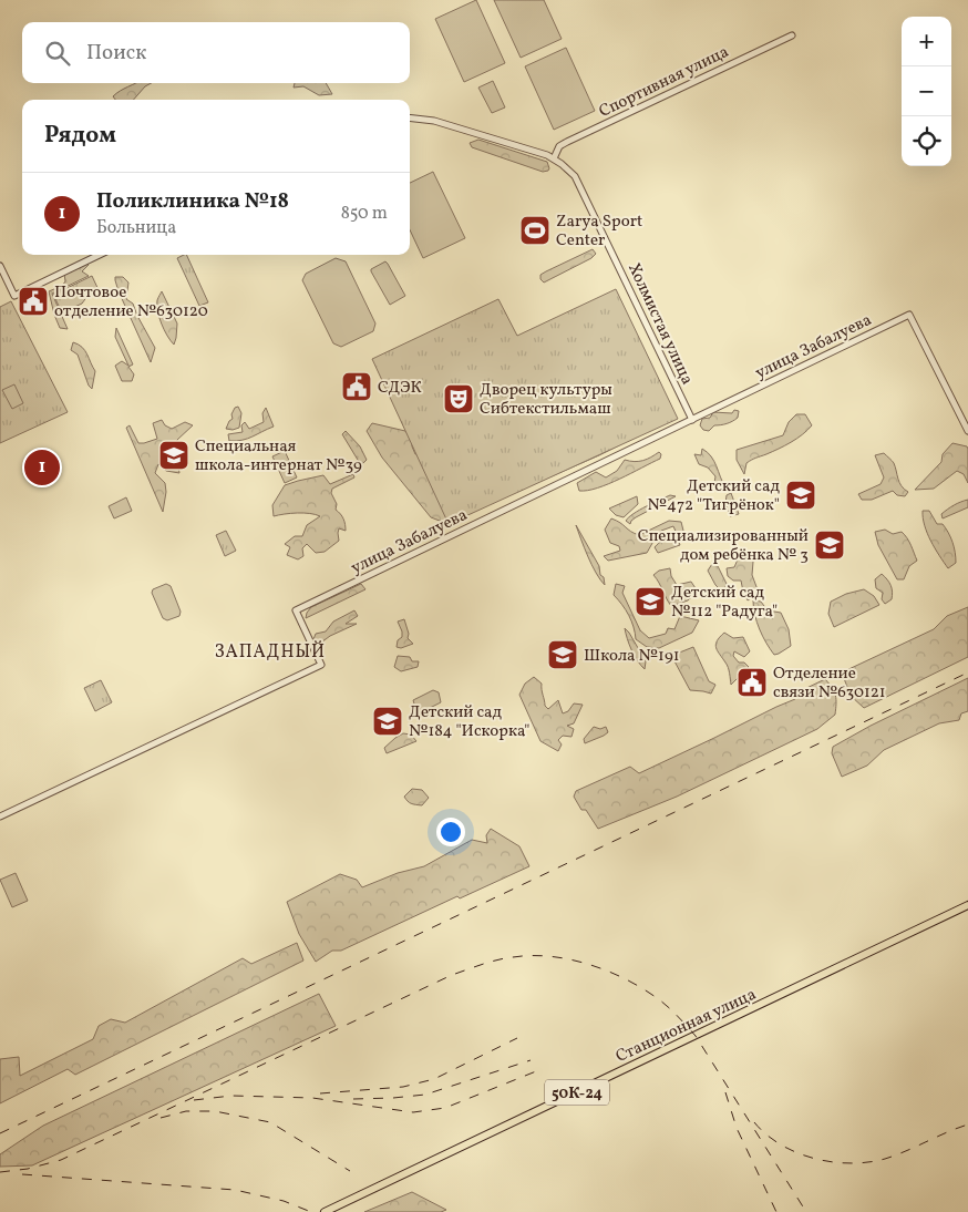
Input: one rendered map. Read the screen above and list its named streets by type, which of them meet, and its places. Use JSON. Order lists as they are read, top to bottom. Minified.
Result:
{"streets":{"main road":["Станционная улица","50К-24"],"street":["Спортивная улица","Холмистая улица","улица Забалуева"]},"crossings":[["Спортивная улица","Холмистая улица"],["Холмистая улица","улица Забалуева"]],"districts":["ЗАПАДНЫЙ"],"places":{"sports":["Zarya Sport Center"],"public building":["Почтовое отделение №630120","СДЭК","Отделение связи №630121"],"theatre":["Дворец культуры Сибтекстильмаш"],"school or university":["Специальная школа-интернат №39","Детский сад №472 \"Тигрёнок\"","Специализированный дом ребёнка № 3","Детский сад №112 \"Радуга\"","Школа №191","Детский сад №184 \"Искорка\""]},"page":{"map_buttons":["+","−"],"search":"Поиск","heading":"Рядом","list":[{"mark":"1","name":"Поликлиника №18","note":"Больница","value":"850 m"}],"pins":"1"}}
